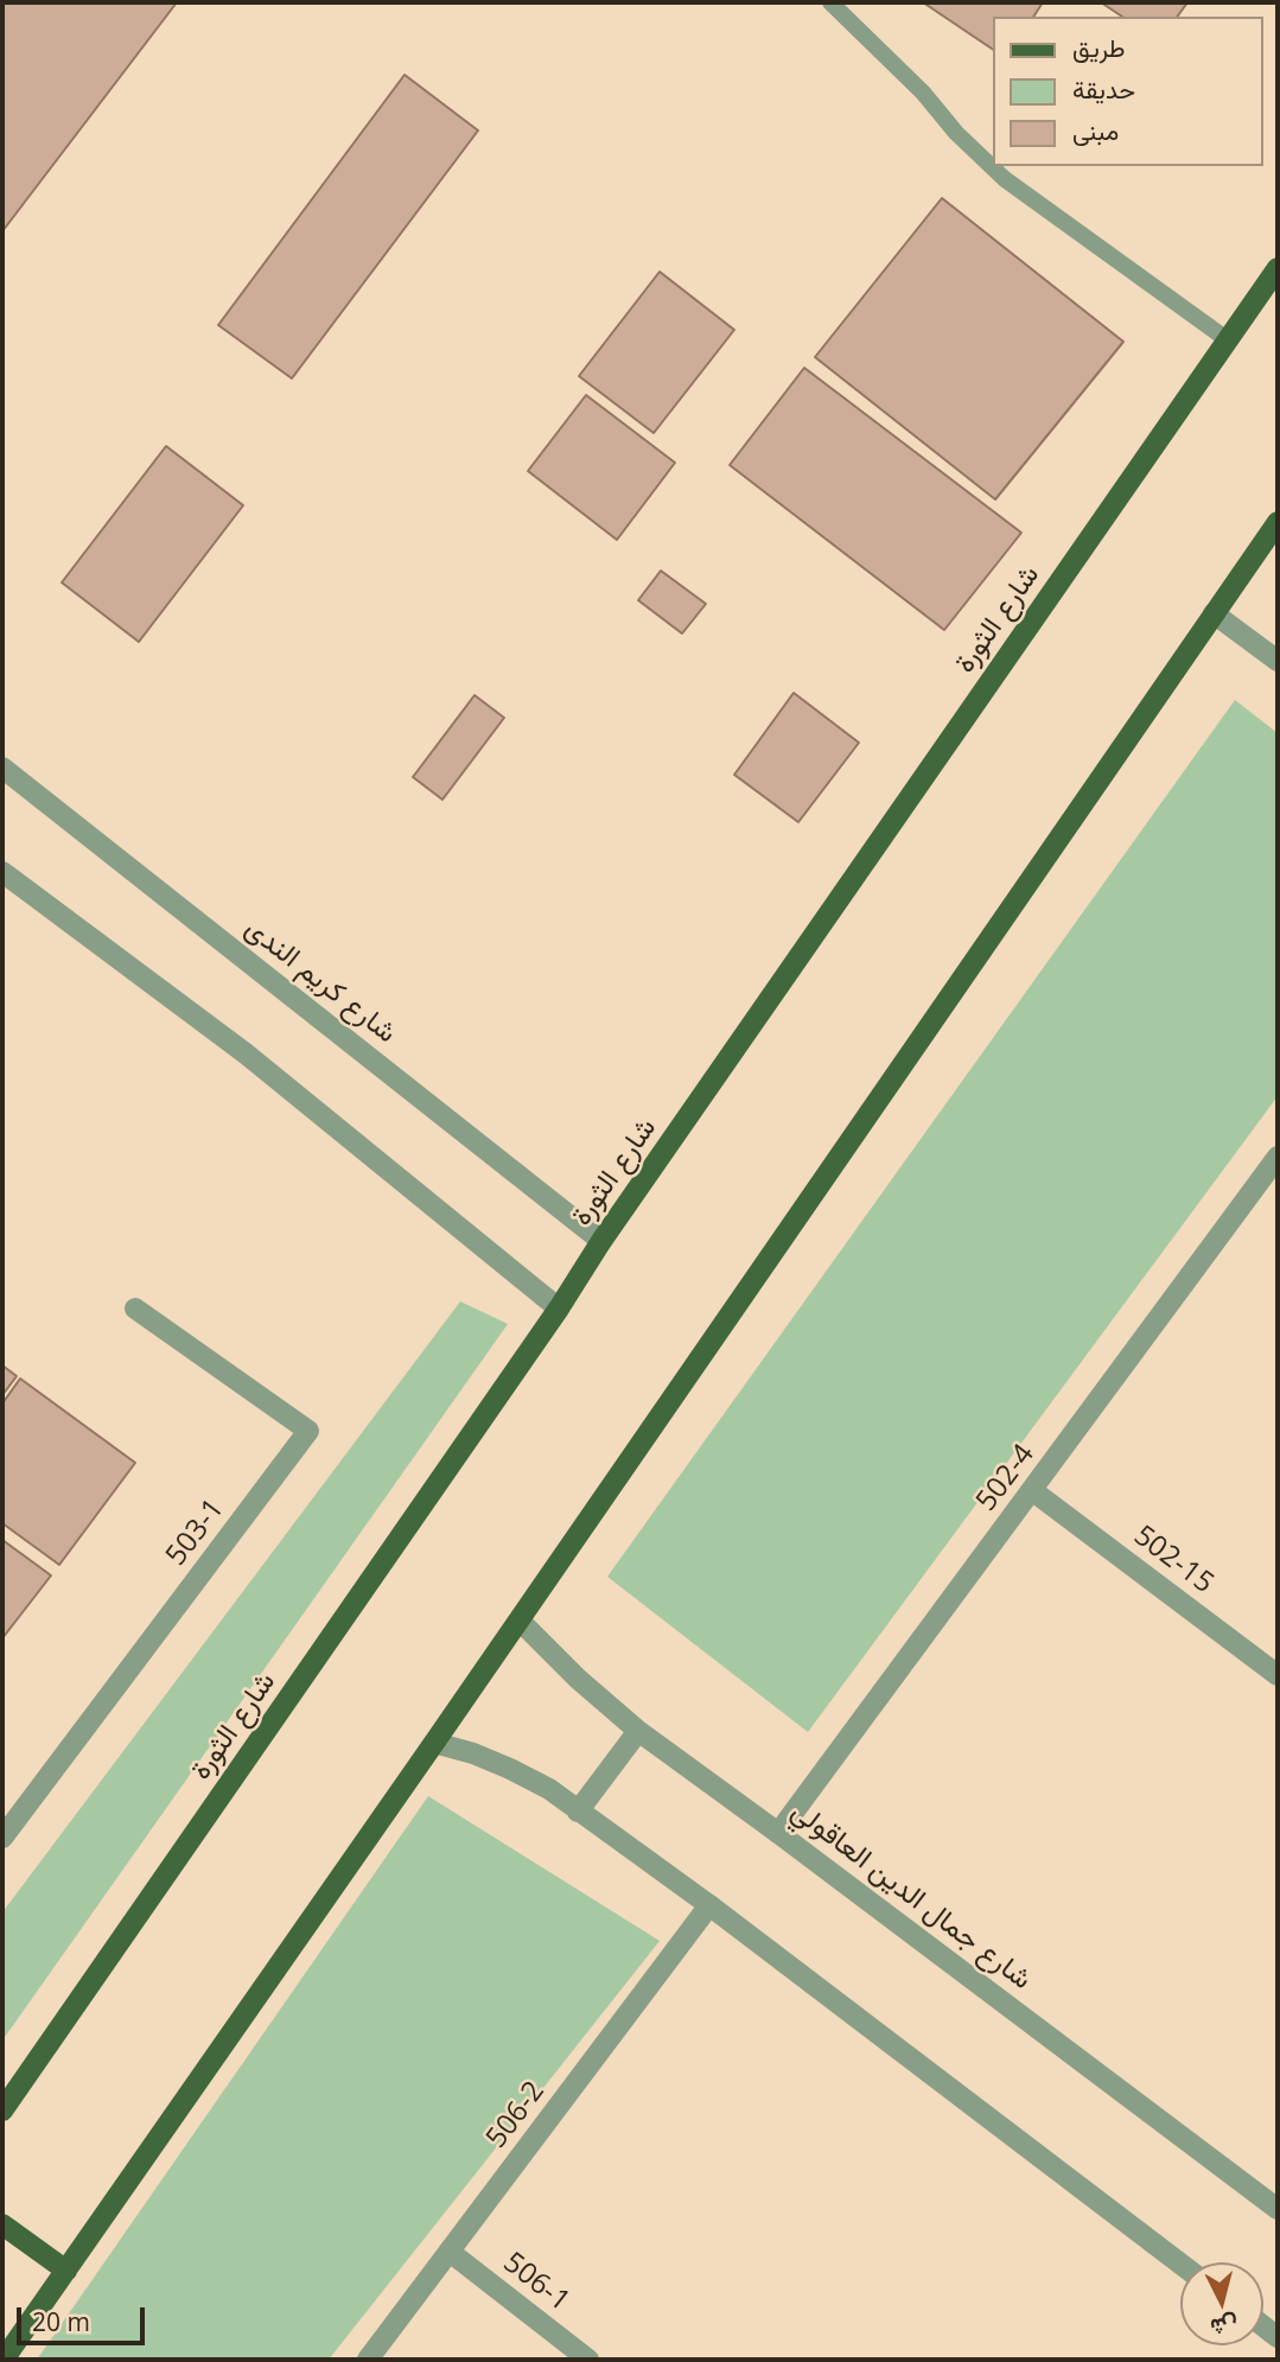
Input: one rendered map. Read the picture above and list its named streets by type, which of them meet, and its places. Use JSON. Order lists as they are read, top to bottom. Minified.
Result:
{"streets":{"main road":["شارع الثورة"],"street":["شارع كريم الندى","502-4","503-1","502-15","شارع جمال الدين العاقولي","506-2","506-1"]},"crossings":[["شارع الثورة","شارع كريم الندى"],["502-4","502-15"],["502-4","شارع جمال الدين العاقولي"],["506-2","506-1"]],"legend":["طريق","حديقة","مبنى"],"scale_bar":"20 m","north":"bottom"}
